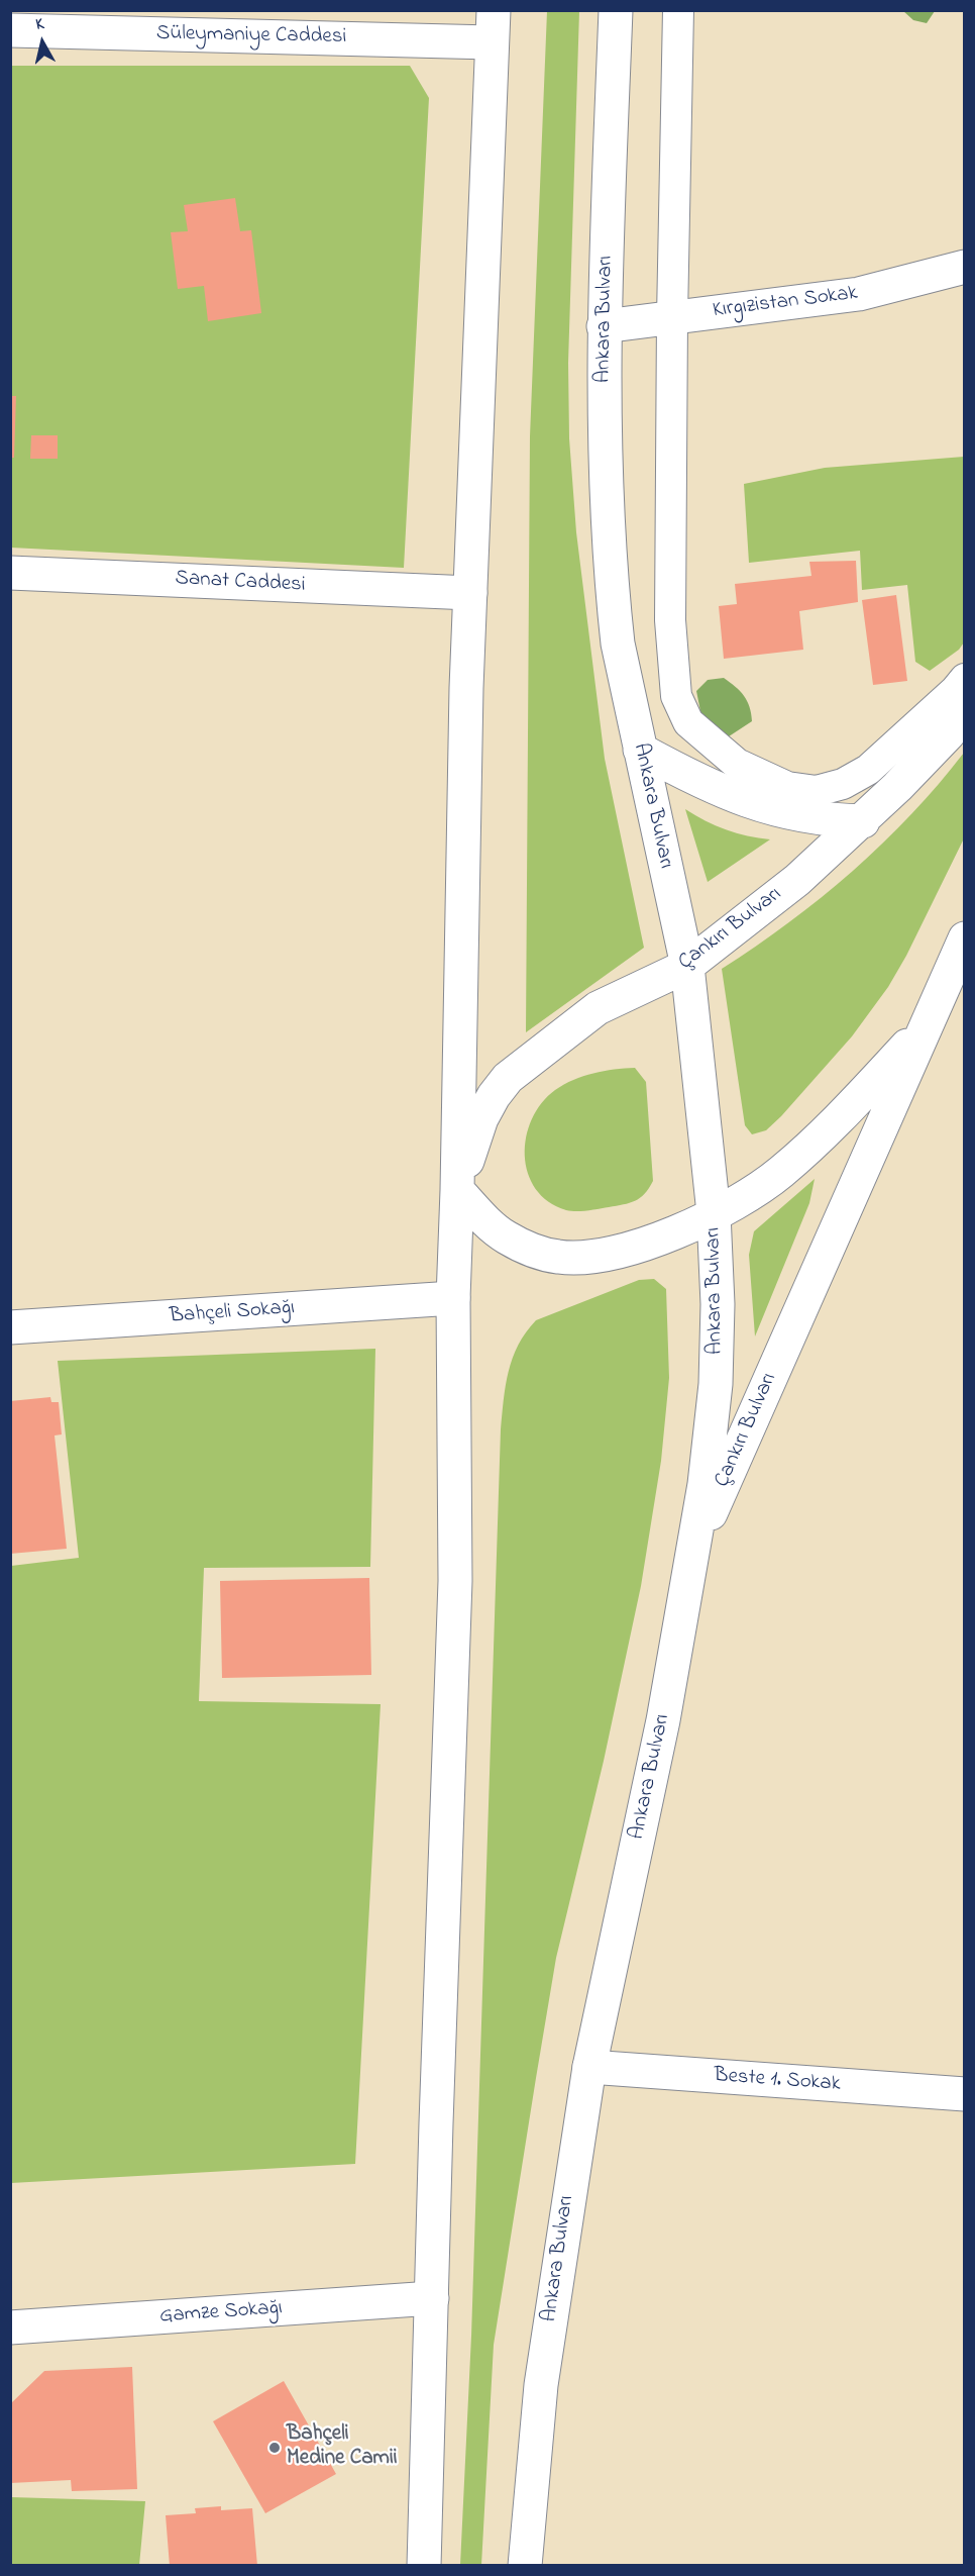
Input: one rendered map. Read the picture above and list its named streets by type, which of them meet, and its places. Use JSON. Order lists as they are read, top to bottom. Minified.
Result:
{"streets":{"main road":["Süleymaniye Caddesi","Kırgızistan Sokak","Ankara Bulvarı","Sanat Caddesi","Çankırı Bulvarı","Bahçeli Sokağı","Beste 1. Sokak","Gamze Sokağı"]},"crossings":[["Kırgızistan Sokak","Ankara Bulvarı"],["Ankara Bulvarı","Çankırı Bulvarı"],["Ankara Bulvarı","Beste 1. Sokak"]],"places":["Bahçeli Medine Camii"],"north":"top"}
